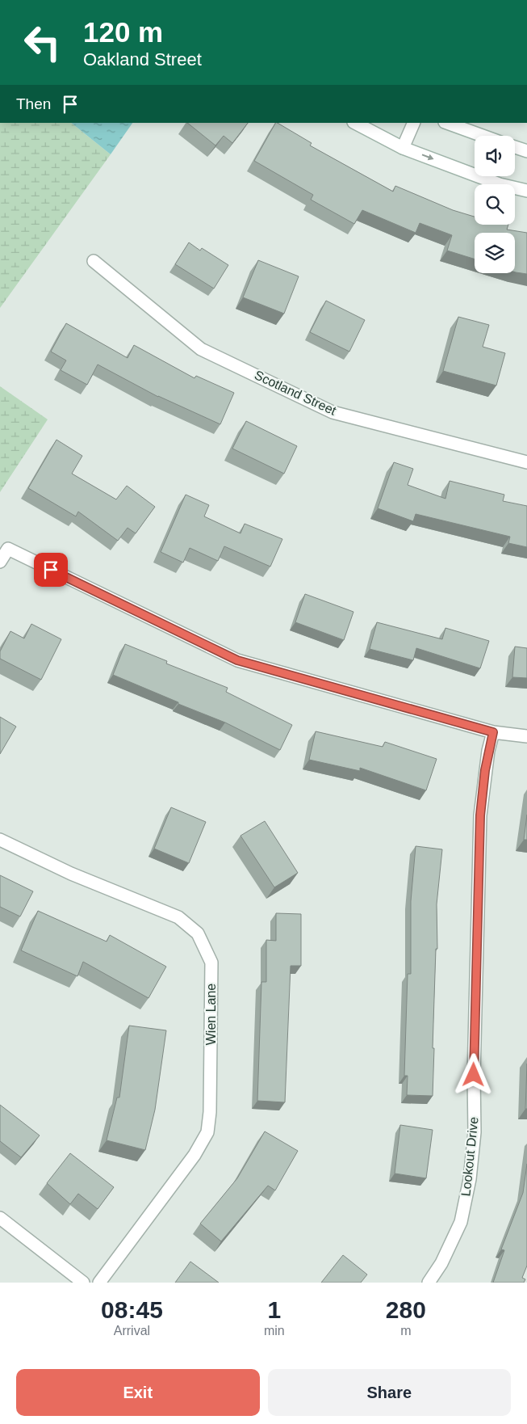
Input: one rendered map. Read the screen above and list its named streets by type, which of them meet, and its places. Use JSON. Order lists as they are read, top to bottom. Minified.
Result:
{"streets":{"street":["Scotland Street","Wien Lane","Lookout Drive"]},"page":{"turn":["120 m","Oakland Street"],"then":"Then","eta":["08:45","Arrival","1","min","280","m"],"buttons":["Exit","Share"]}}
